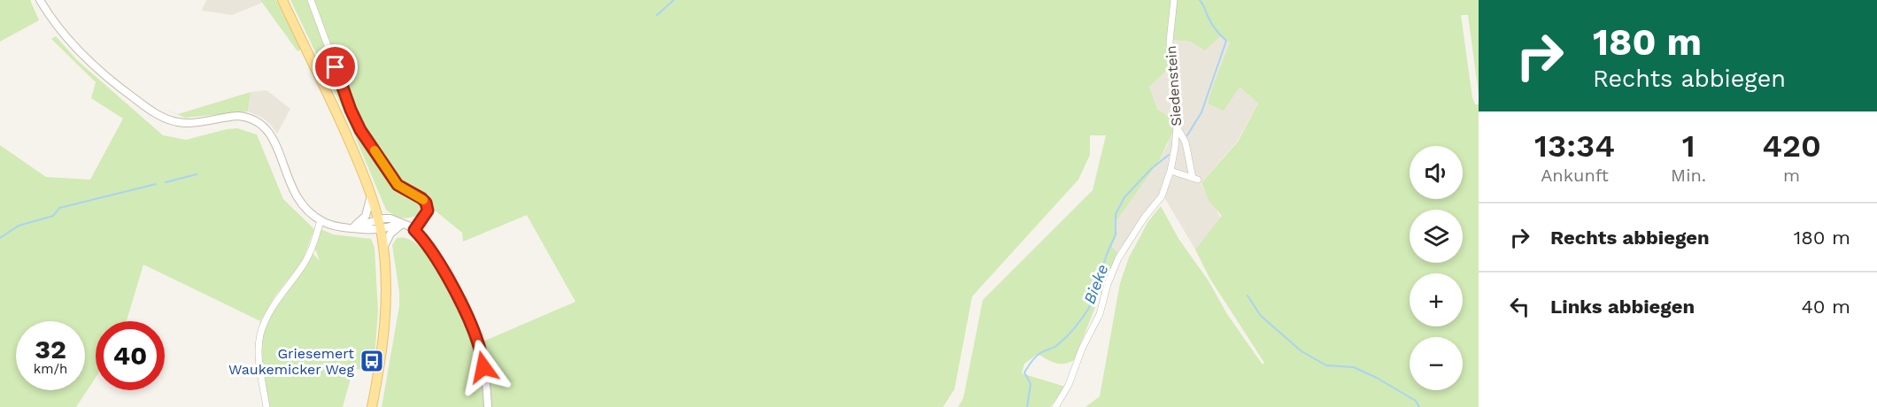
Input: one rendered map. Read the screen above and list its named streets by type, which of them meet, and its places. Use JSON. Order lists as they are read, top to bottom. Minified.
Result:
{"streets":{"street":["Siedenstein"]},"water":["Bieke"],"places":{"bus stop":["Griesemert Waukemicker Weg"]},"page":{"turn":["180 m","Rechts abbiegen"],"eta":["13:34","Ankunft","1","Min.","420","m"],"map_buttons":["+","−"],"list":[{"name":"Rechts abbiegen","value":"180 m"},{"name":"Links abbiegen","value":"40 m"}],"speed":"32 km/h","limit":"40"}}
